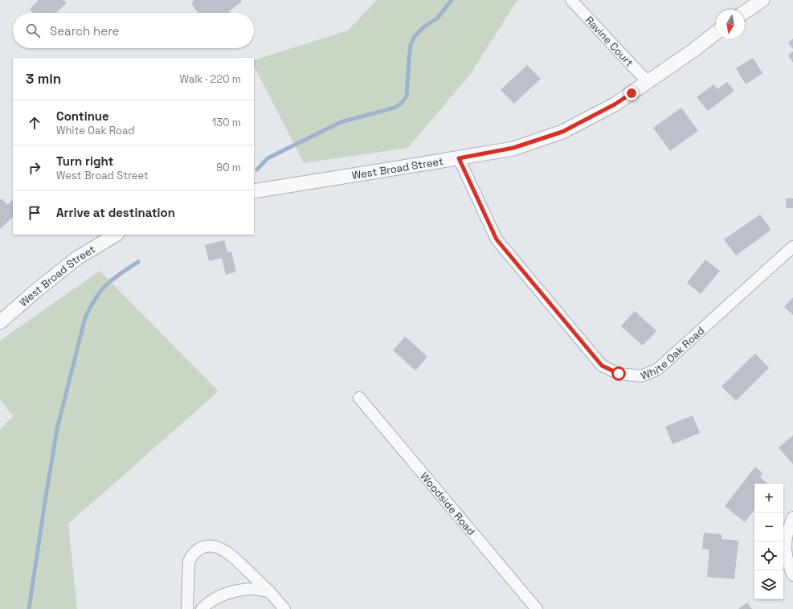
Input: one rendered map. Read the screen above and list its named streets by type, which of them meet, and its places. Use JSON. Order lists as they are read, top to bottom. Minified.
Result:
{"streets":{"street":["Ravine Court","West Broad Street","White Oak Road","Woodside Road"]},"crossings":[["Ravine Court","West Broad Street"],["West Broad Street","White Oak Road"]],"north":"bottom","page":{"search":"Search here","heading":["3 min","Walk · 220 m"],"list":[["Continue","White Oak Road","130 m"],["Turn right","West Broad Street","90 m"],"Arrive at destination"],"map_buttons":["+","−"]}}
